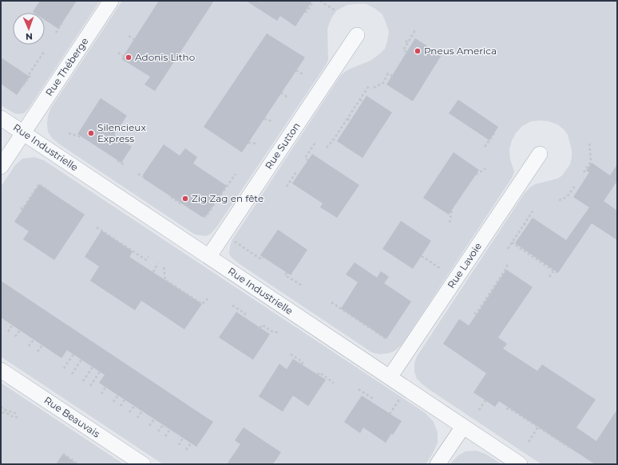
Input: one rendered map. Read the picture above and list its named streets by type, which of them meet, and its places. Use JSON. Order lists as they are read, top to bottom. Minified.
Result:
{"streets":{"street":["Rue Théberge","Rue Sutton","Rue Industrielle","Rue Lavoie","Rue Beauvais"]},"crossings":[["Rue Théberge","Rue Industrielle"],["Rue Sutton","Rue Industrielle"],["Rue Industrielle","Rue Lavoie"]],"places":["Pneus America","Adonis Litho","Silencieux Express","Zig Zag en fête"],"north":"bottom"}
